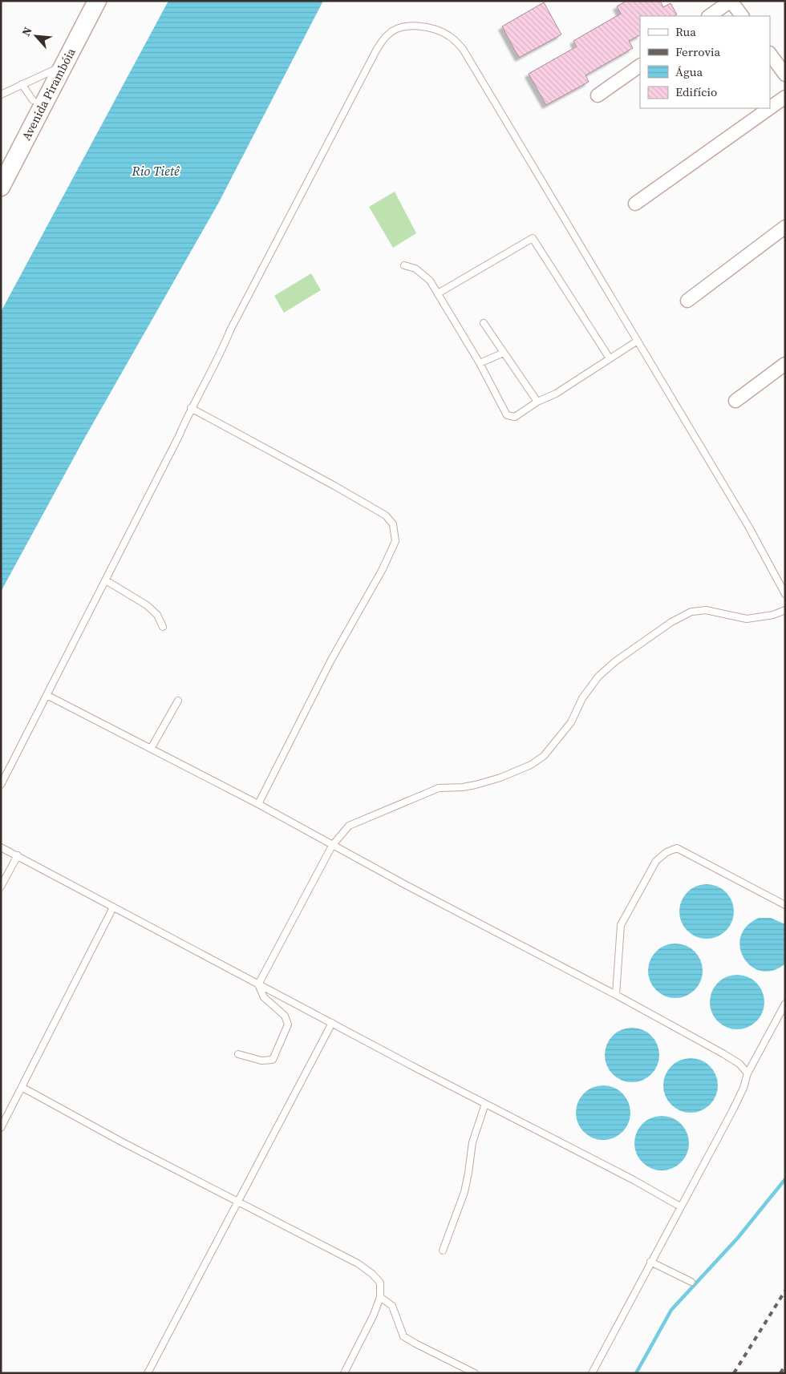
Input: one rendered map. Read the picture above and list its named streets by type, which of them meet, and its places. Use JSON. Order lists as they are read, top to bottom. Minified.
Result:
{"streets":{"main road":["Avenida Pirambóia"]},"water":["Rio Tietê"],"legend":["Rua","Ferrovia","Água","Edifício"],"north":"top left"}
